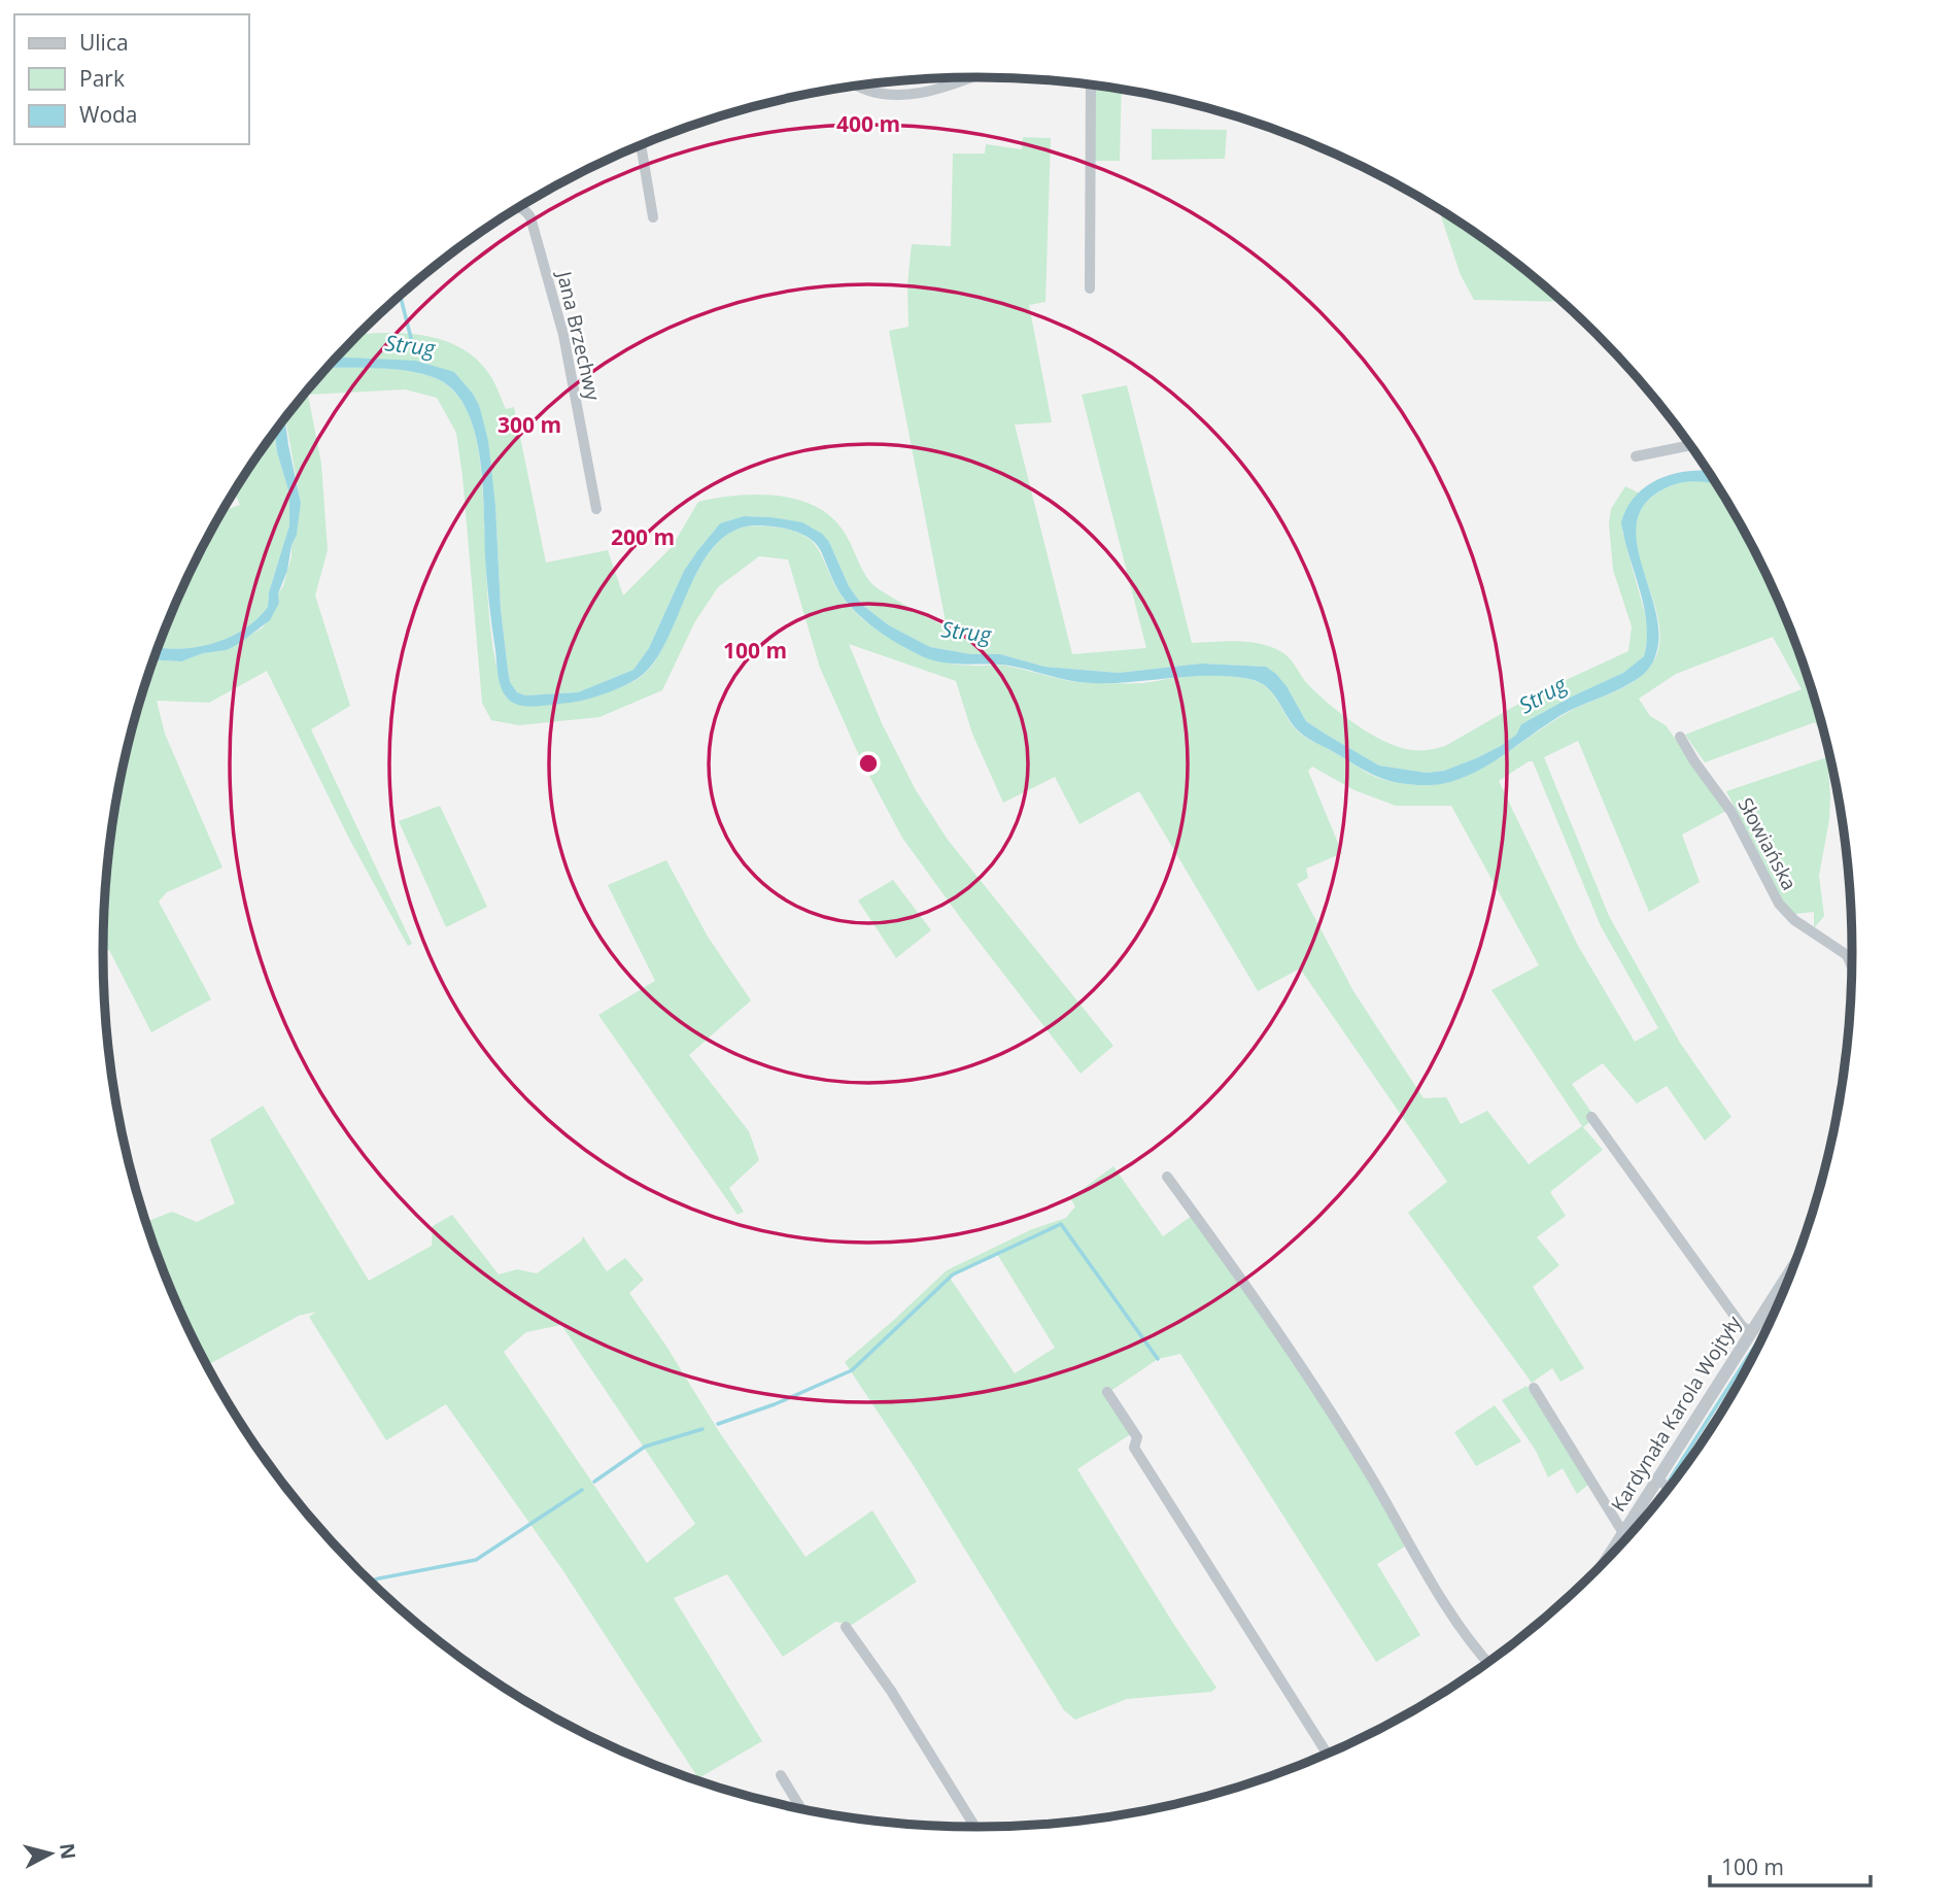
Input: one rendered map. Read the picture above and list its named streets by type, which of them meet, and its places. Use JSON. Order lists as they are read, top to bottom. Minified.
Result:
{"streets":{"street":["Jana Brzechwy","Słowiańska","Kardynała Karola Wojtyły"]},"water":["Strug"],"legend":["Ulica","Park","Woda"],"scale_bar":"100 m","north":"right","rings":["400 m","300 m","200 m","100 m"]}
